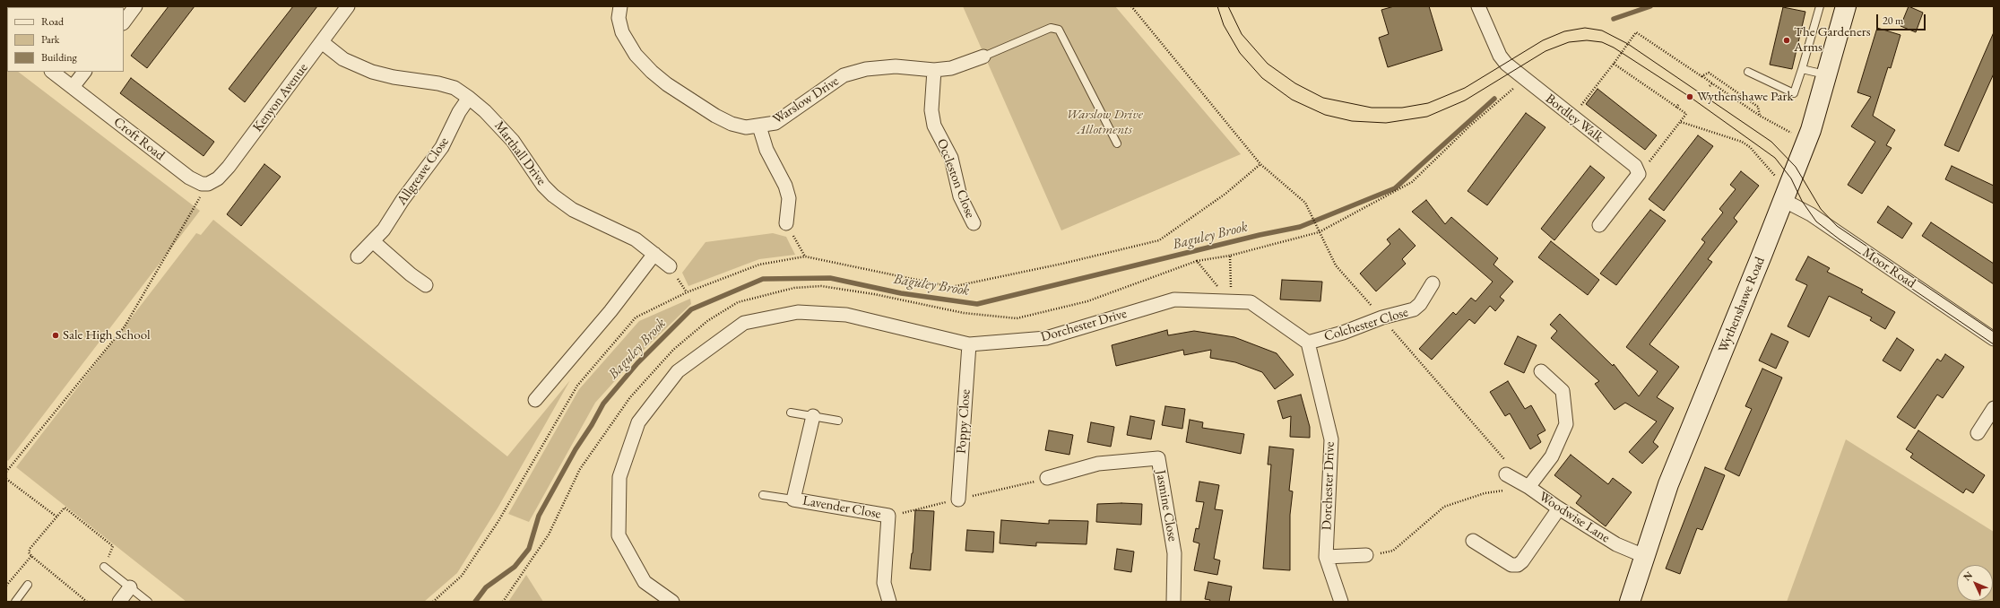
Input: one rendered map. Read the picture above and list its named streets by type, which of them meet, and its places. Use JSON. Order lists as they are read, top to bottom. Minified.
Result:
{"streets":{"main road":["Wythenshawe Road"],"street":["Kenyon Avenue","Warslow Drive","Bordley Walk","Croft Road","Marthall Drive","Allgreave Close","Occleston Close","Moor Road","Colchester Close","Dorchester Drive","Poppy Close","Jasmine Close","Lavender Close","Woodwise Lane"]},"crossings":[["Kenyon Avenue","Croft Road"],["Kenyon Avenue","Marthall Drive"],["Warslow Drive","Occleston Close"],["Marthall Drive","Allgreave Close"],["Moor Road","Wythenshawe Road"],["Wythenshawe Road","Woodwise Lane"],["Colchester Close","Dorchester Drive"],["Dorchester Drive","Poppy Close"]],"water":["Baguley Brook"],"parks":["Warslow Drive Allotments"],"places":["The Gardeners Arms","Wythenshawe Park","Sale High School"],"legend":["Road","Park","Building"],"scale_bar":"20 m","north":"top left"}
